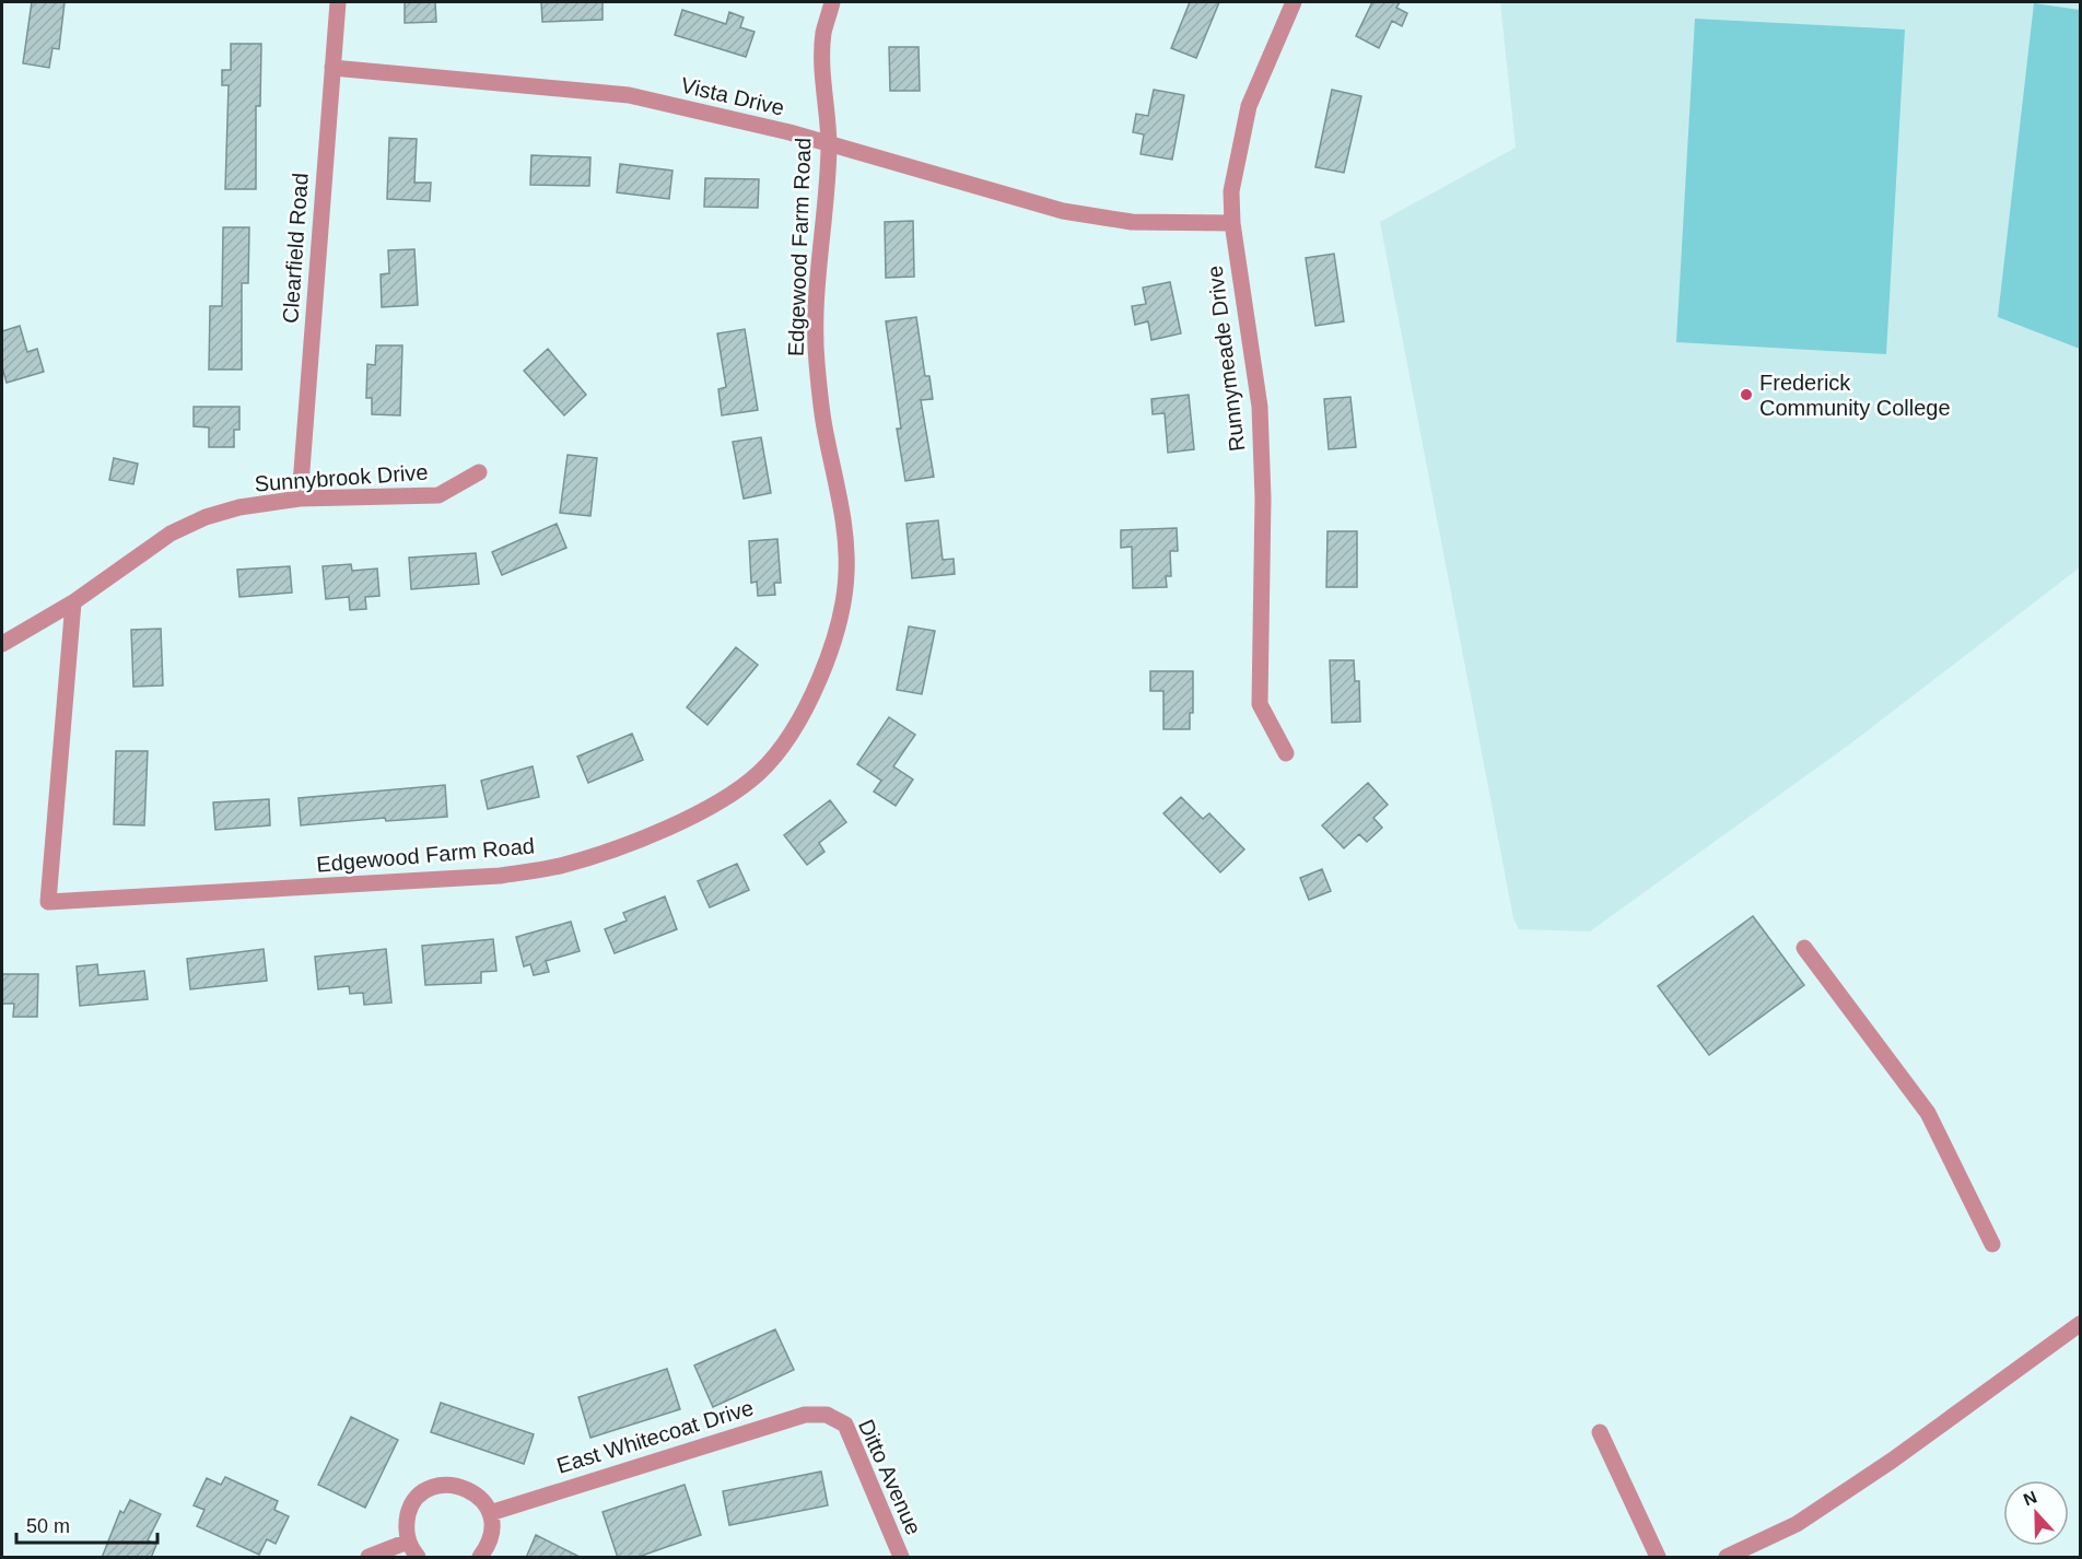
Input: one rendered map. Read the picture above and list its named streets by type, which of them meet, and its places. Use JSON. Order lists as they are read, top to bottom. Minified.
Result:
{"streets":{"street":["Vista Drive","Edgewood Farm Road","Clearfield Road","Runnymeade Drive","Sunnybrook Drive","East Whitecoat Drive","Ditto Avenue"]},"crossings":[["Vista Drive","Edgewood Farm Road"],["Vista Drive","Clearfield Road"],["Vista Drive","Runnymeade Drive"],["Edgewood Farm Road","Sunnybrook Drive"],["Clearfield Road","Sunnybrook Drive"],["East Whitecoat Drive","Ditto Avenue"]],"places":["Frederick Community College"],"scale_bar":"50 m","north":"top"}
